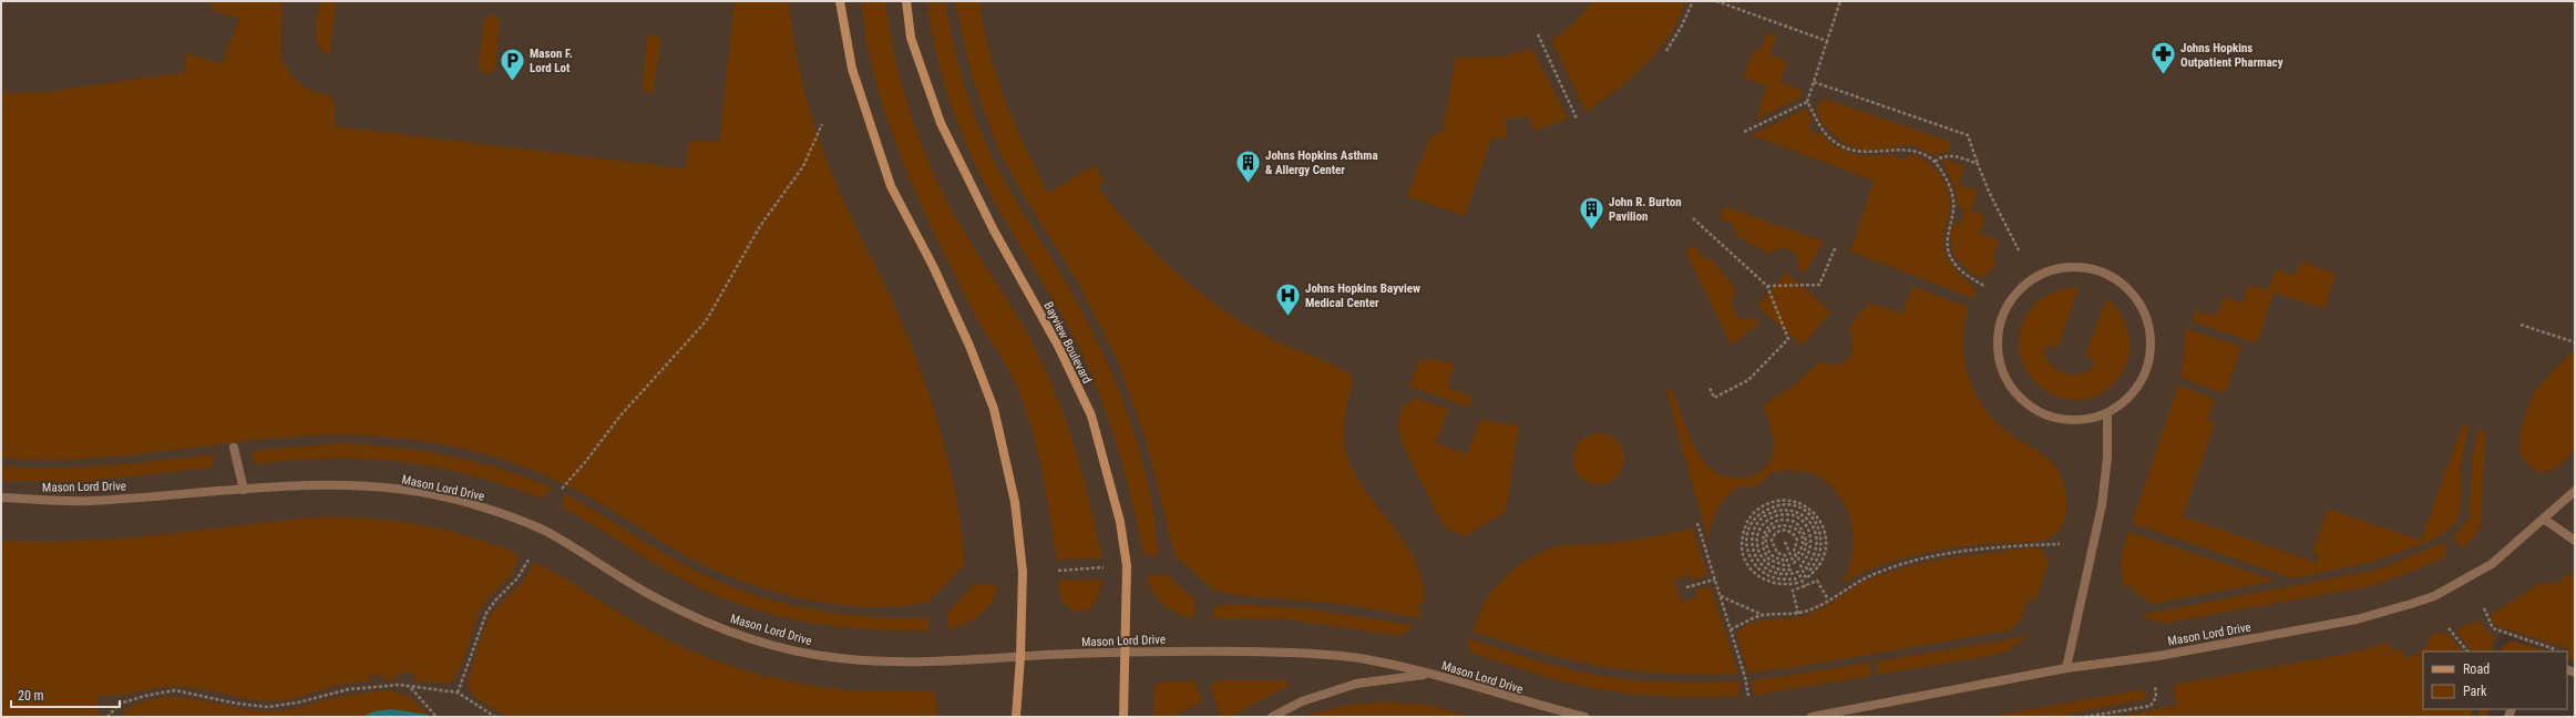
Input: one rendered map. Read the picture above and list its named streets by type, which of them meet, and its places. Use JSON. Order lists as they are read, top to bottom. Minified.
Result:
{"streets":{"street":["Bayview Boulevard","Mason Lord Drive"]},"crossings":[["Bayview Boulevard","Mason Lord Drive"]],"places":{"pharmacy":["Johns Hopkins Outpatient Pharmacy"],"parking":["Mason F. Lord Lot"],"building":["Johns Hopkins Asthma & Allergy Center","John R. Burton Pavilion"],"hospital":["Johns Hopkins Bayview Medical Center"]},"legend":["Road","Park"],"scale_bar":"20 m"}
